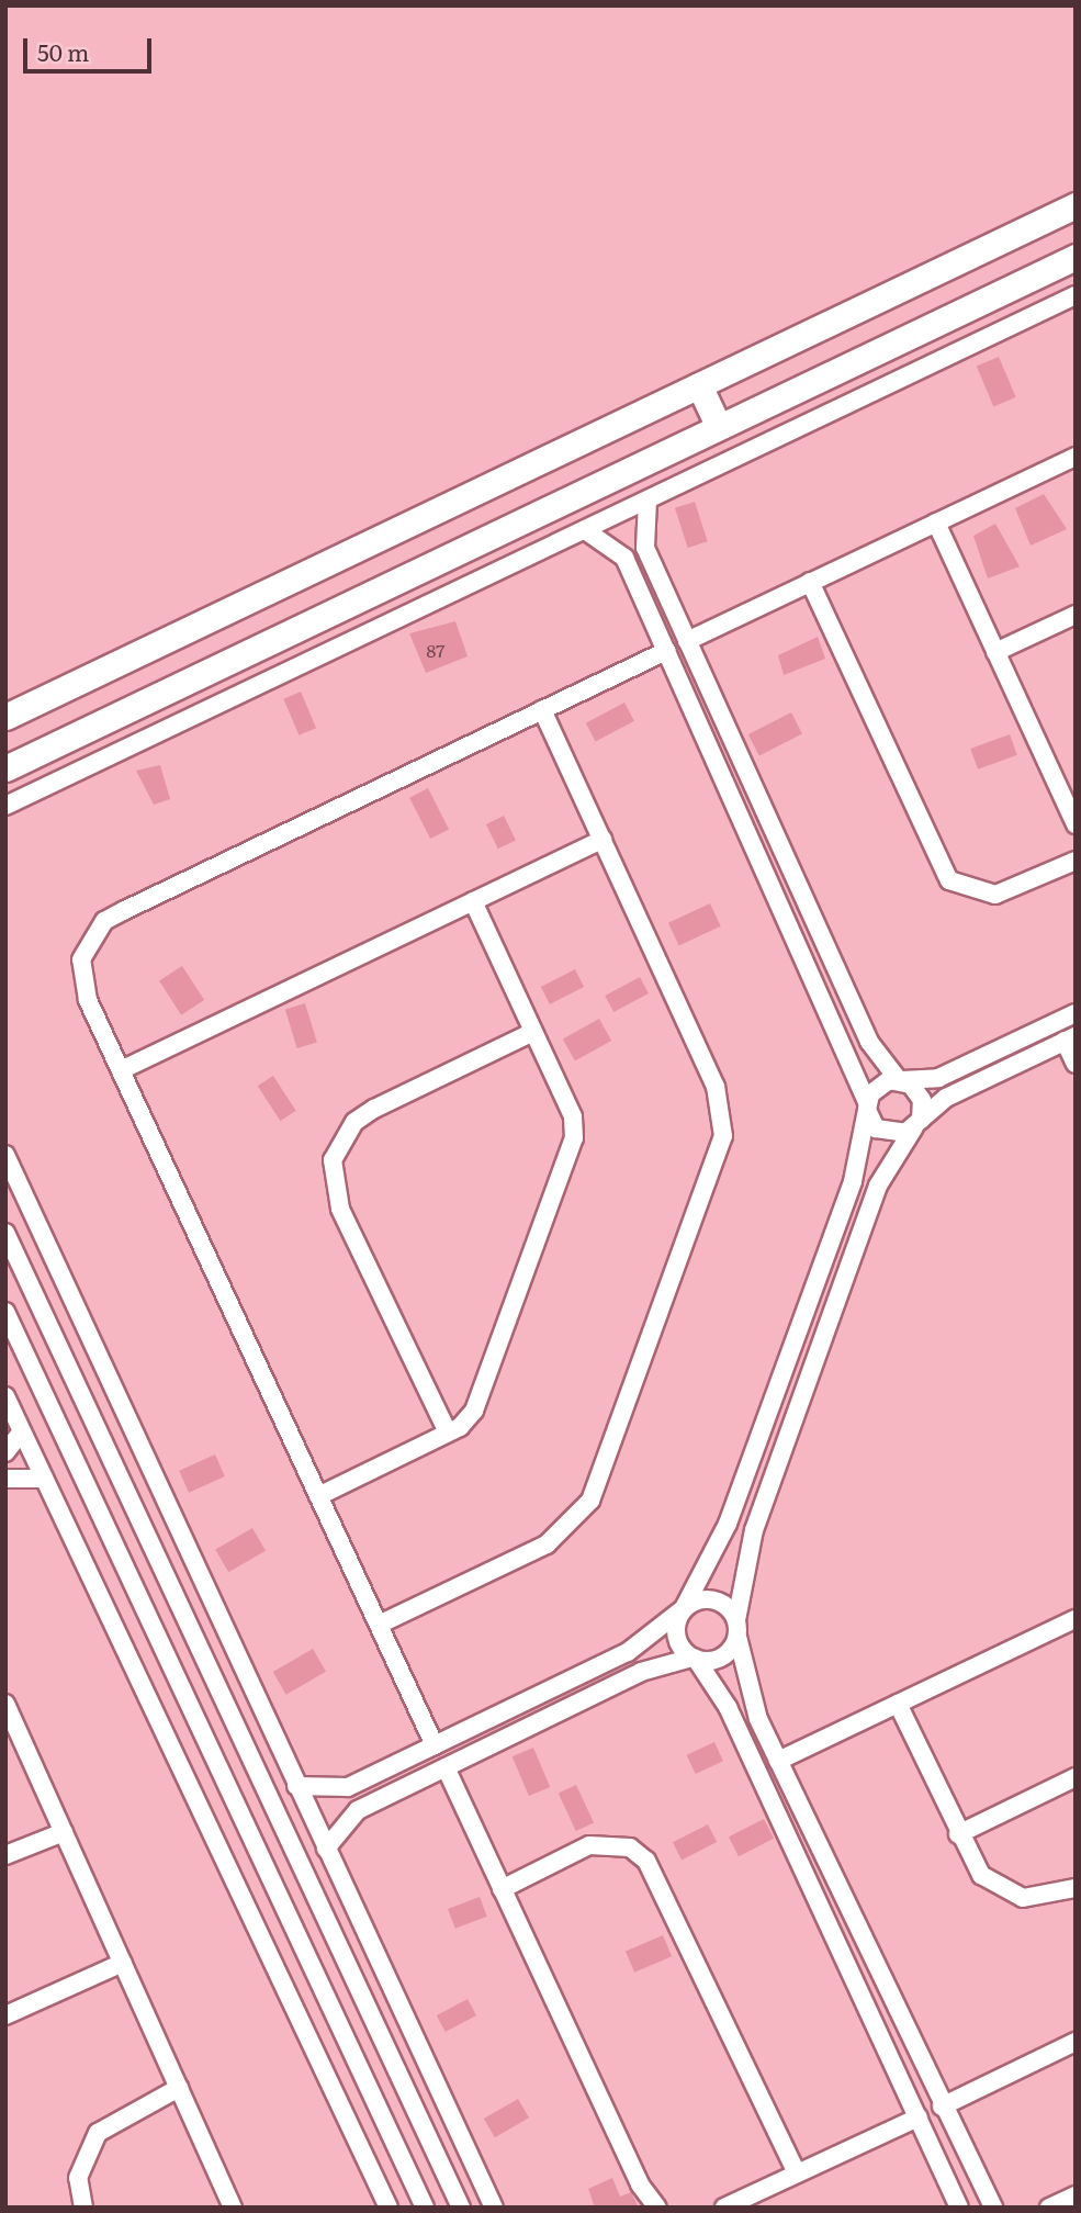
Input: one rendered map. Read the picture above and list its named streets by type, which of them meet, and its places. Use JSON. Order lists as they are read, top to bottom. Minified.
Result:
{"house_numbers":["87"],"scale_bar":"50 m"}
